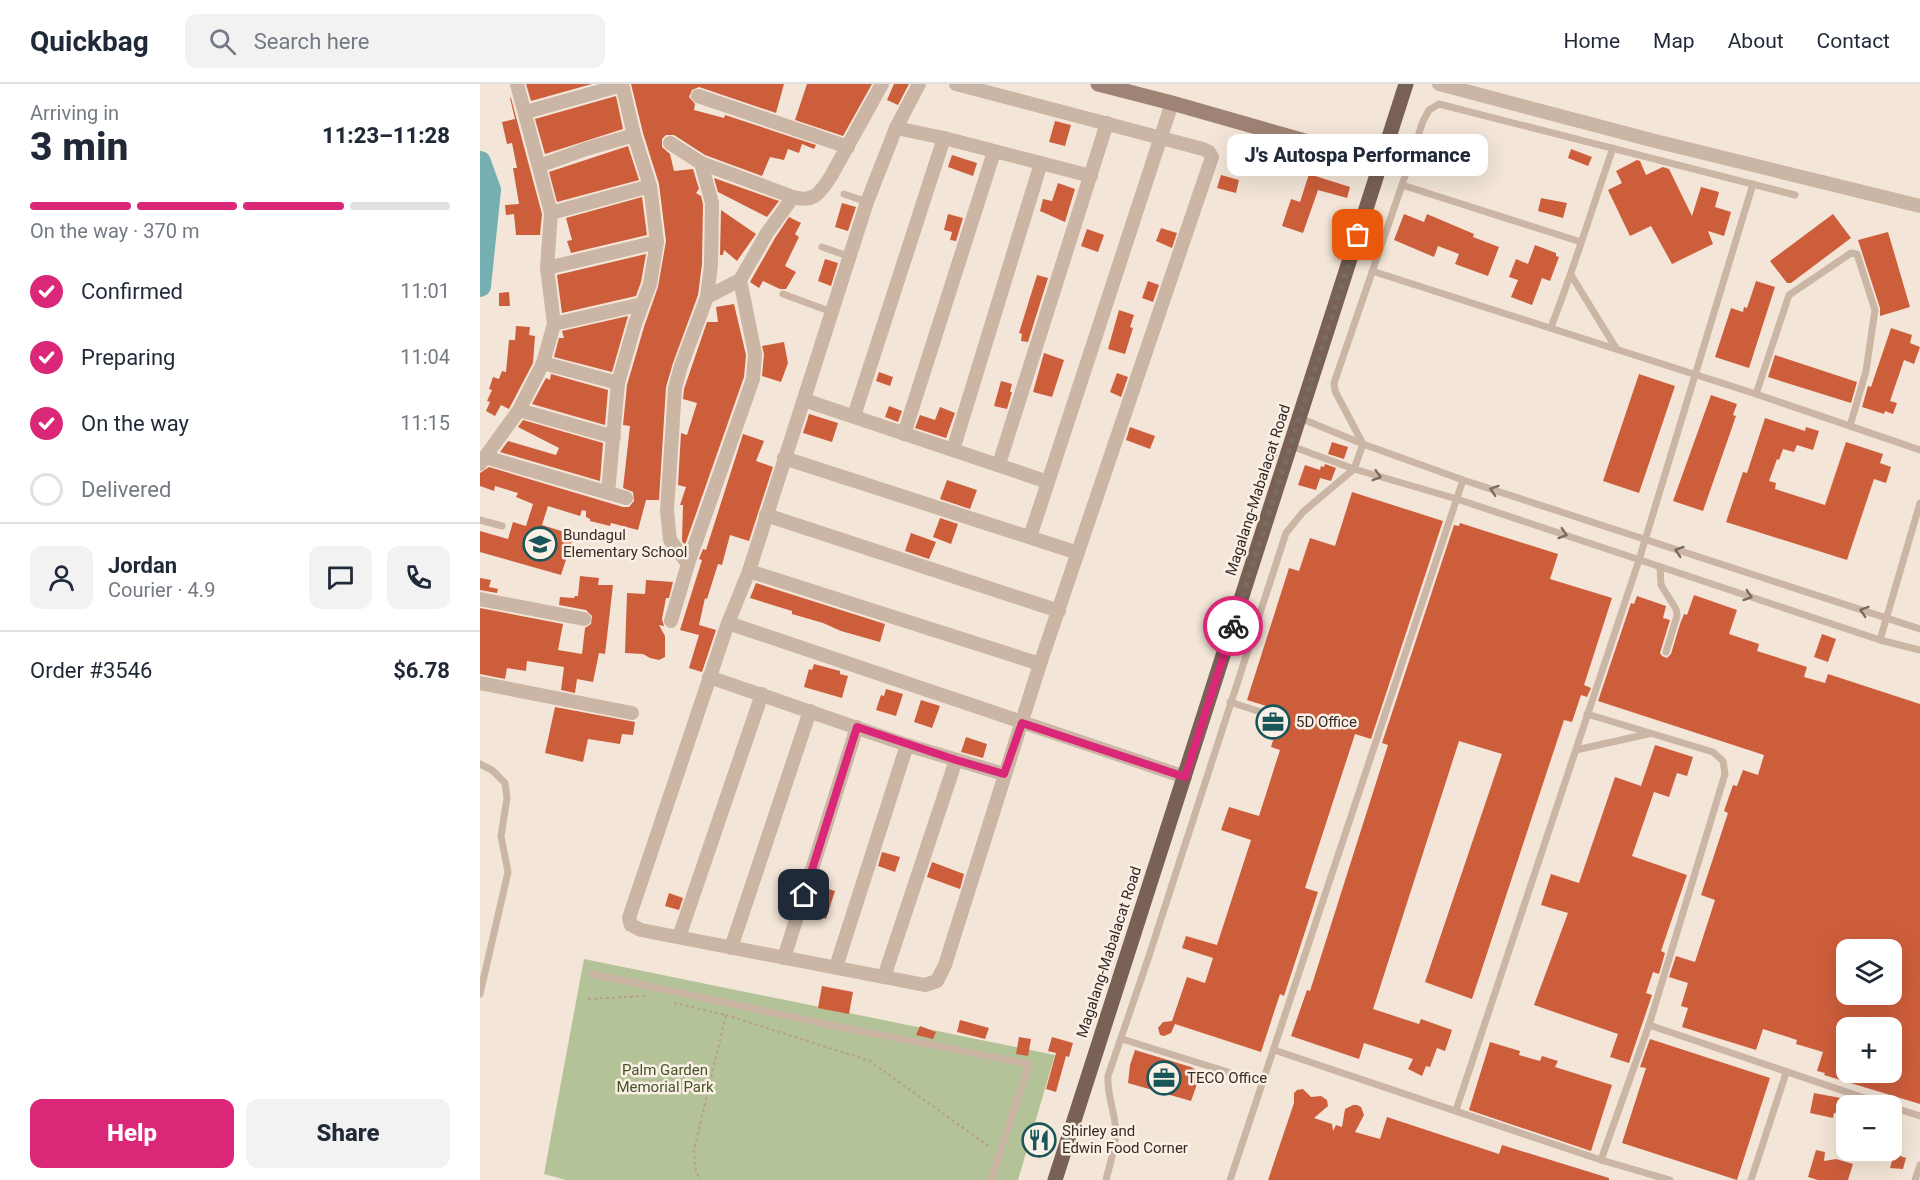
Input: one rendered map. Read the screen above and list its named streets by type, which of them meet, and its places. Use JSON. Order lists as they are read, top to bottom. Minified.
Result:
{"streets":{"main road":["Magalang-Mabalacat Road"]},"parks":["Palm Garden Memorial Park"],"places":{"other":["J's Autospa Performance"],"school or university":["Bundagul Elementary School"],"office":["5D Office","TECO Office"],"restaurant":["Shirley and Edwin Food Corner"]},"page":{"header":"Quickbag","search":"Search here","nav":["Home","Map","About","Contact"],"heading":["3 min","Arriving in","11:23–11:28"],"panel":["Jordan","Courier · 4.9","Order #3546","$6.78"],"bubble":"J's Autospa Performance","bar":"On the way · 370 m","list":[["Confirmed","11:01"],["Preparing","11:04"],["On the way","11:15"],"Delivered"],"map_buttons":["+","−"],"buttons":["Help","Share"]}}
